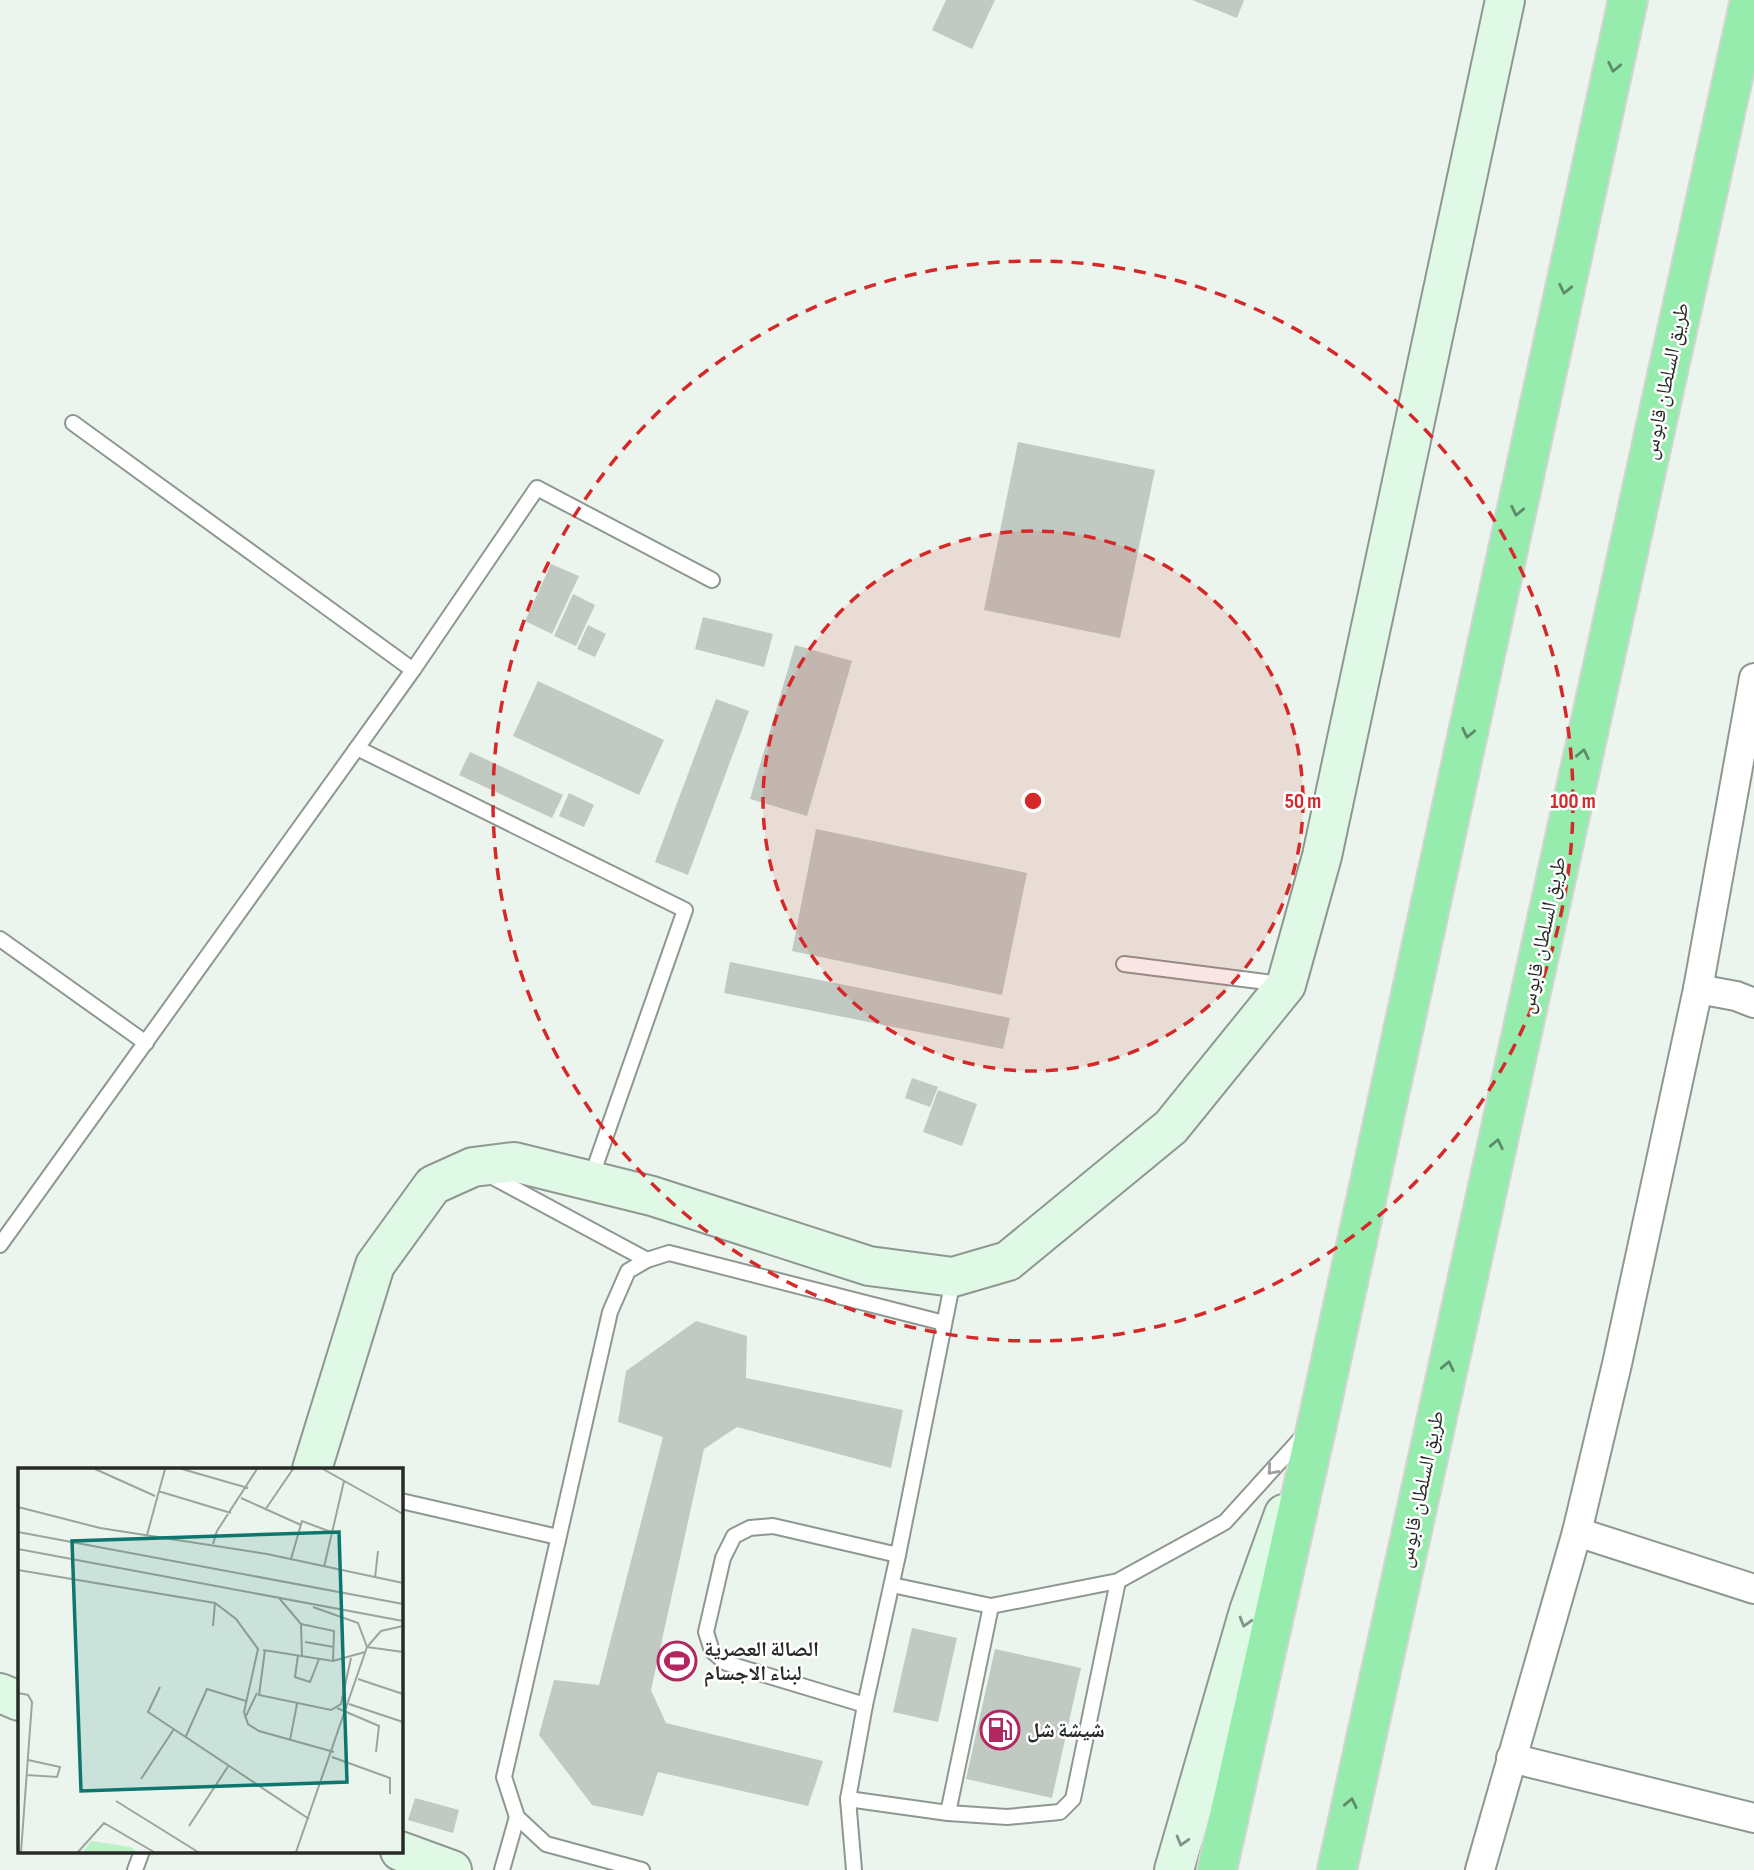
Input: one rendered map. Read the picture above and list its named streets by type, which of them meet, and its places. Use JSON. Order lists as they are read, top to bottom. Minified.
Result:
{"streets":{"highway":["طريق السلطان قابوس"]},"places":{"sports":["الصالة العصرية لبناء الاجسام"],"fuel station":["شيشة شل"]},"rings":["50 m","100 m"]}
